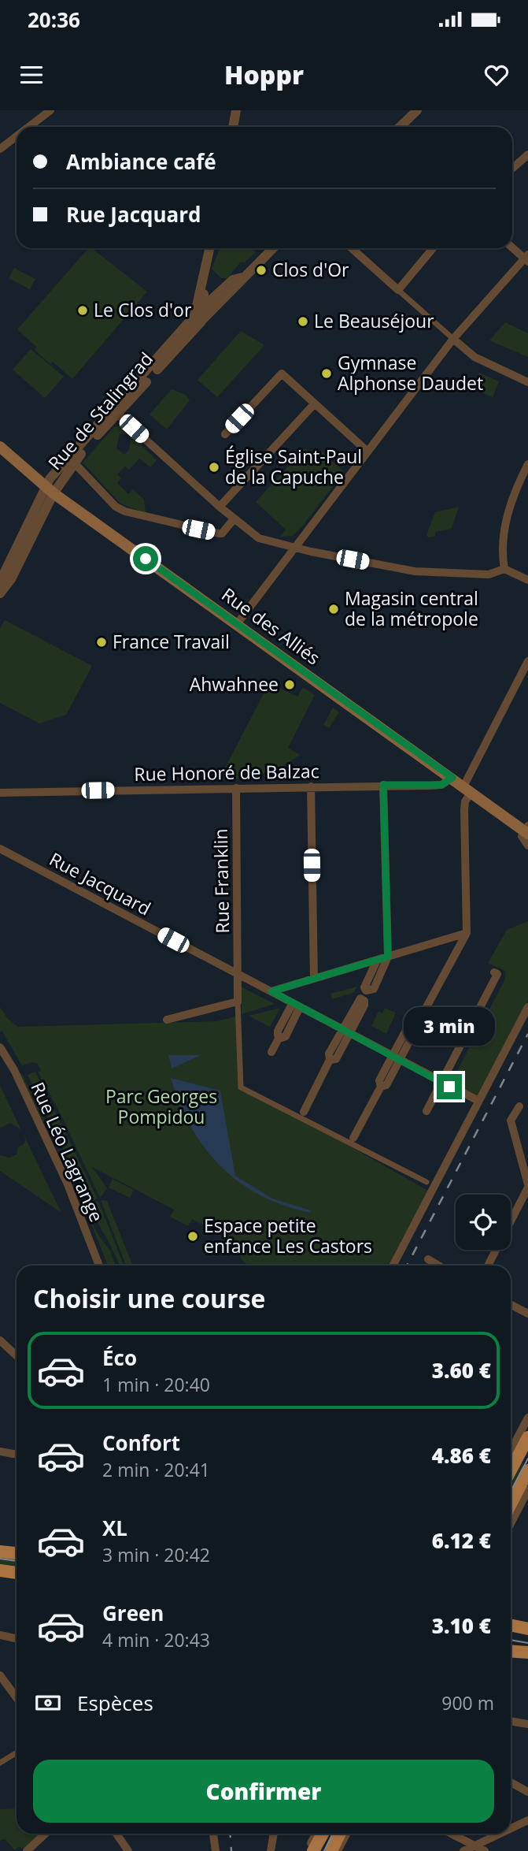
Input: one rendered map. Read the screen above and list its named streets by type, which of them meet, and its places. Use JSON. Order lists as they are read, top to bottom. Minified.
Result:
{"streets":{"main road":["Rue des Alliés"],"street":["Rue de Stalingrad","Rue Honoré de Balzac","Rue Franklin","Rue Jacquard","Rue Léo Lagrange"]},"crossings":[["Rue de Stalingrad","Rue des Alliés"],["Rue des Alliés","Rue Honoré de Balzac"],["Rue Honoré de Balzac","Rue Franklin"],["Rue Franklin","Rue Jacquard"]],"parks":["Parc Georges Pompidou"],"places":["Clos d'Or","Le Clos d'or","Le Beauséjour","Gymnase Alphonse Daudet","Église Saint-Paul de la Capuche","Magasin central de la métropole","France Travail","Ahwahnee","Espace petite enfance Les Castors"],"page":{"status":"20:36","header":"Hoppr","banner":["Ambiance café","Rue Jacquard"],"bubble":"3 min","heading":"Choisir une course","list":[{"name":"Éco","note":"1 min · 20:40","value":"3.60 €"},{"name":"Confort","note":"2 min · 20:41","value":"4.86 €"},{"name":"XL","note":"3 min · 20:42","value":"6.12 €"},{"name":"Green","note":"4 min · 20:43","value":"3.10 €"}],"pay":["Espèces","900 m"],"buttons":"Confirmer"}}
